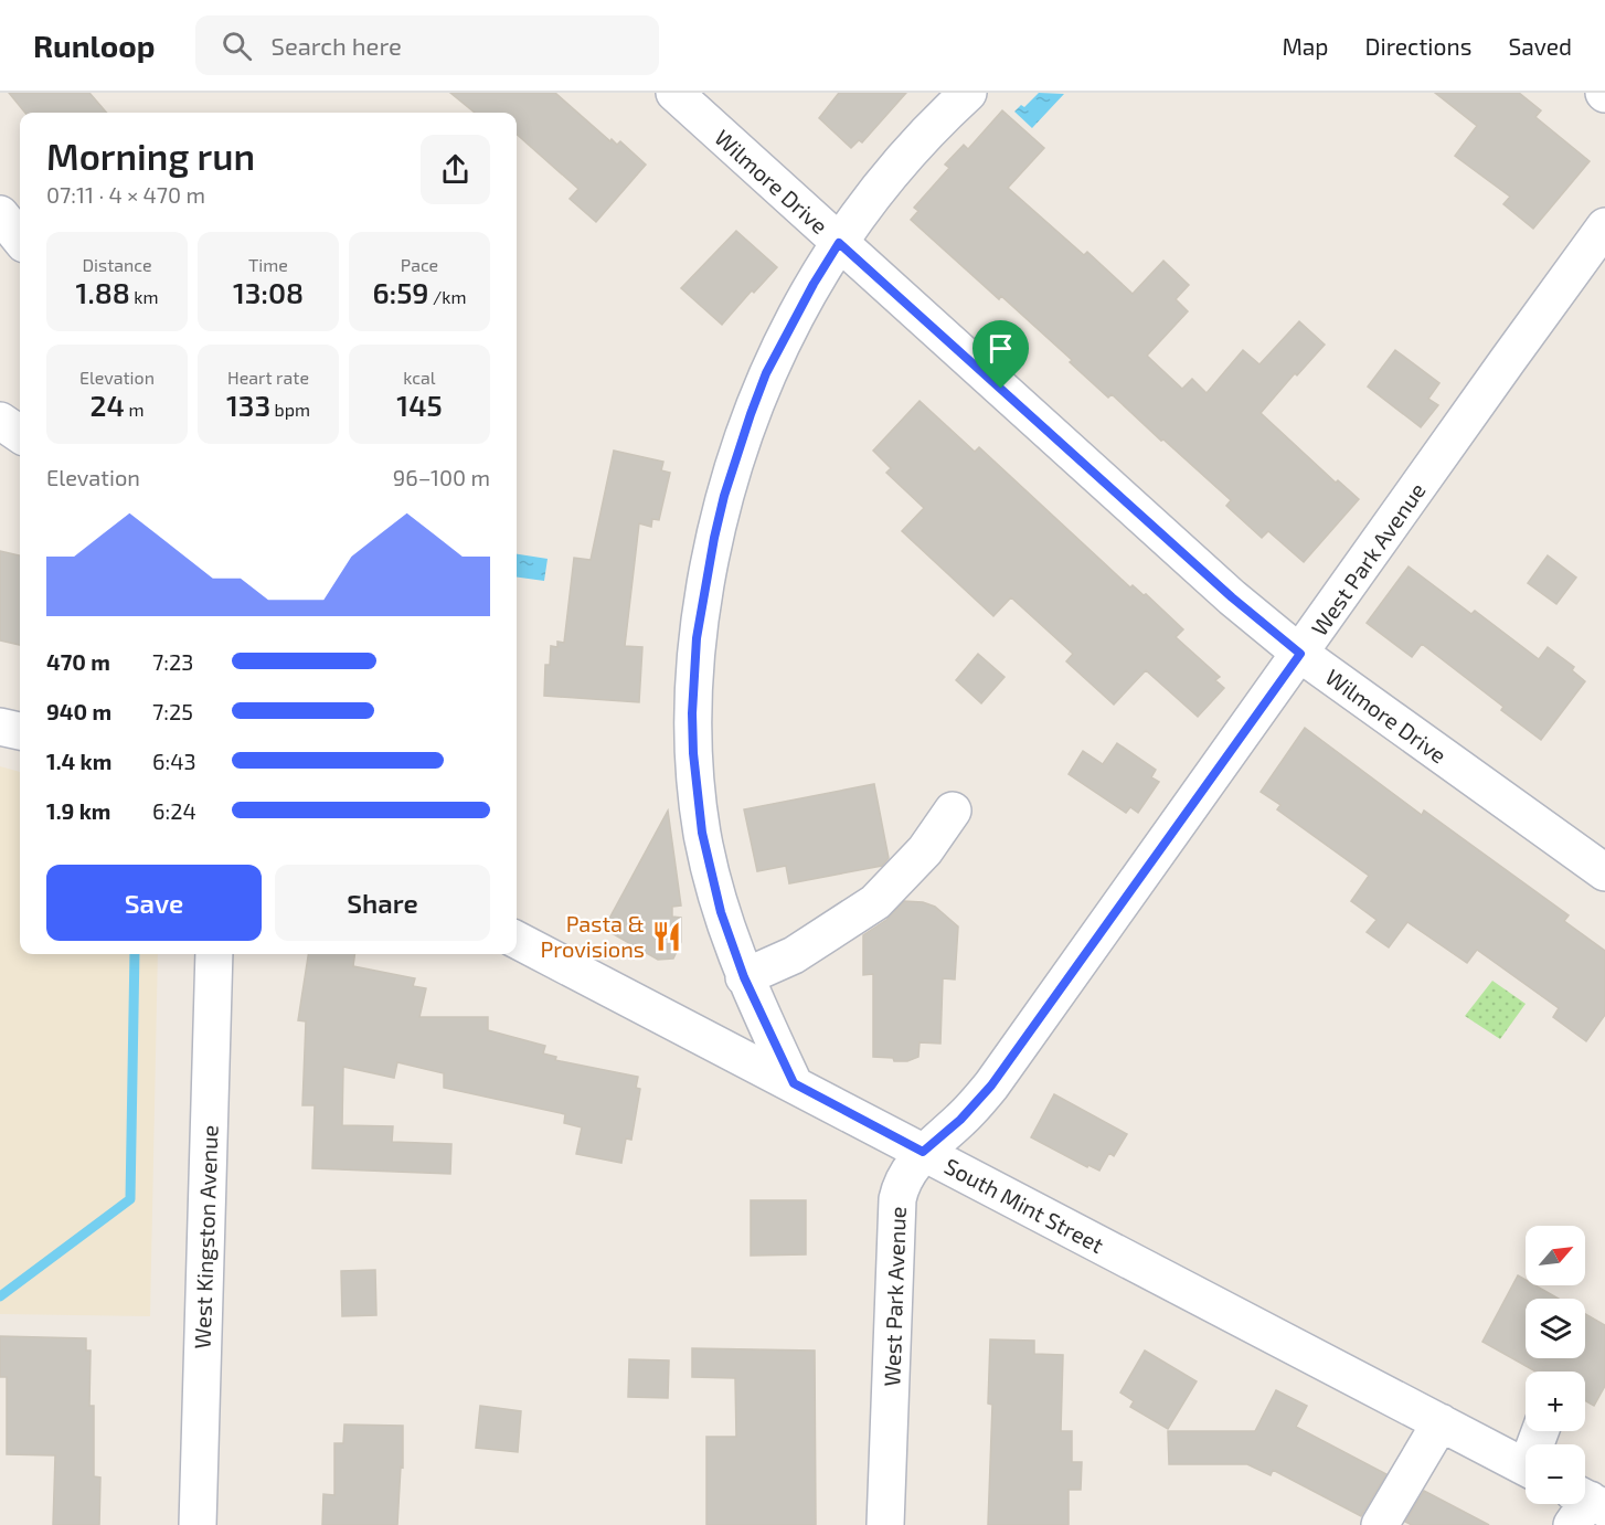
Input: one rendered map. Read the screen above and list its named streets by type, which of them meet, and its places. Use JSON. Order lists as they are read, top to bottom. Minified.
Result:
{"streets":{"street":["Wilmore Drive","West Park Avenue","South Mint Street","West Kingston Avenue"]},"crossings":[["Wilmore Drive","West Park Avenue"],["West Park Avenue","South Mint Street"]],"places":{"restaurant":["Pasta & Provisions"]},"north":"top right","page":{"header":"Runloop","search":"Search here","nav":["Map","Directions","Saved"],"heading":["Morning run","07:11 · 4 × 470 m"],"stats":[["Distance","1.88 km"],["Time","13:08"],["Pace","6:59 /km"],["Elevation","24 m"],["Heart rate","133 bpm"],["kcal","145"]],"chart":["Elevation","96–100 m"],"list":[{"name":"470 m","note":"7:23"},{"name":"940 m","note":"7:25"},{"name":"1.4 km","note":"6:43"},{"name":"1.9 km","note":"6:24"}],"buttons":["Save","Share"],"map_buttons":["+","−"]}}
